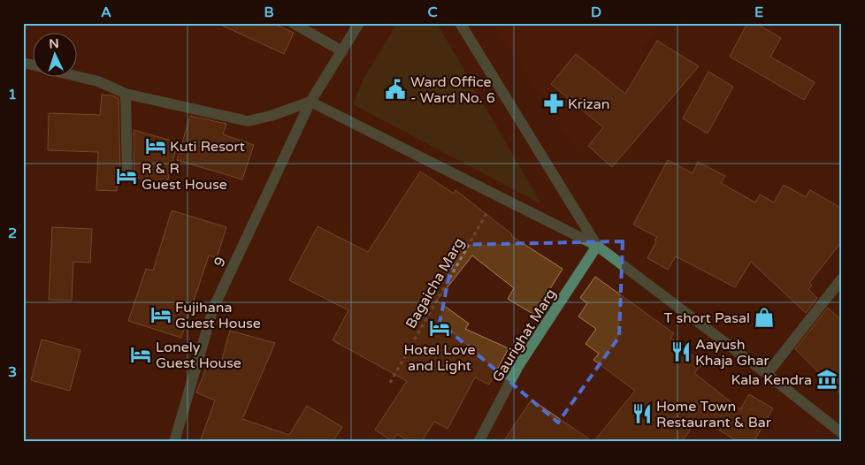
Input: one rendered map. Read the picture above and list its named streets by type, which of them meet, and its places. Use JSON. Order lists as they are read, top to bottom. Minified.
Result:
{"streets":{"street":["9","Gaurighat Marg"],"path":["Bagaicha Marg"]},"places":{"public building":["Ward Office - Ward No. 6"],"pharmacy":["Krizan"],"hotel":["Kuti Resort","R & R Guest House","Fujihana Guest House","Hotel Love and Light","Lonely Guest House"],"shop":["T short Pasal"],"restaurant":["Aayush Khaja Ghar","Home Town Restaurant & Bar"],"museum":["Kala Kendra"]},"north":"top","grid":{"columns":["A","B","C","D","E"],"rows":["1","2","3"]}}
